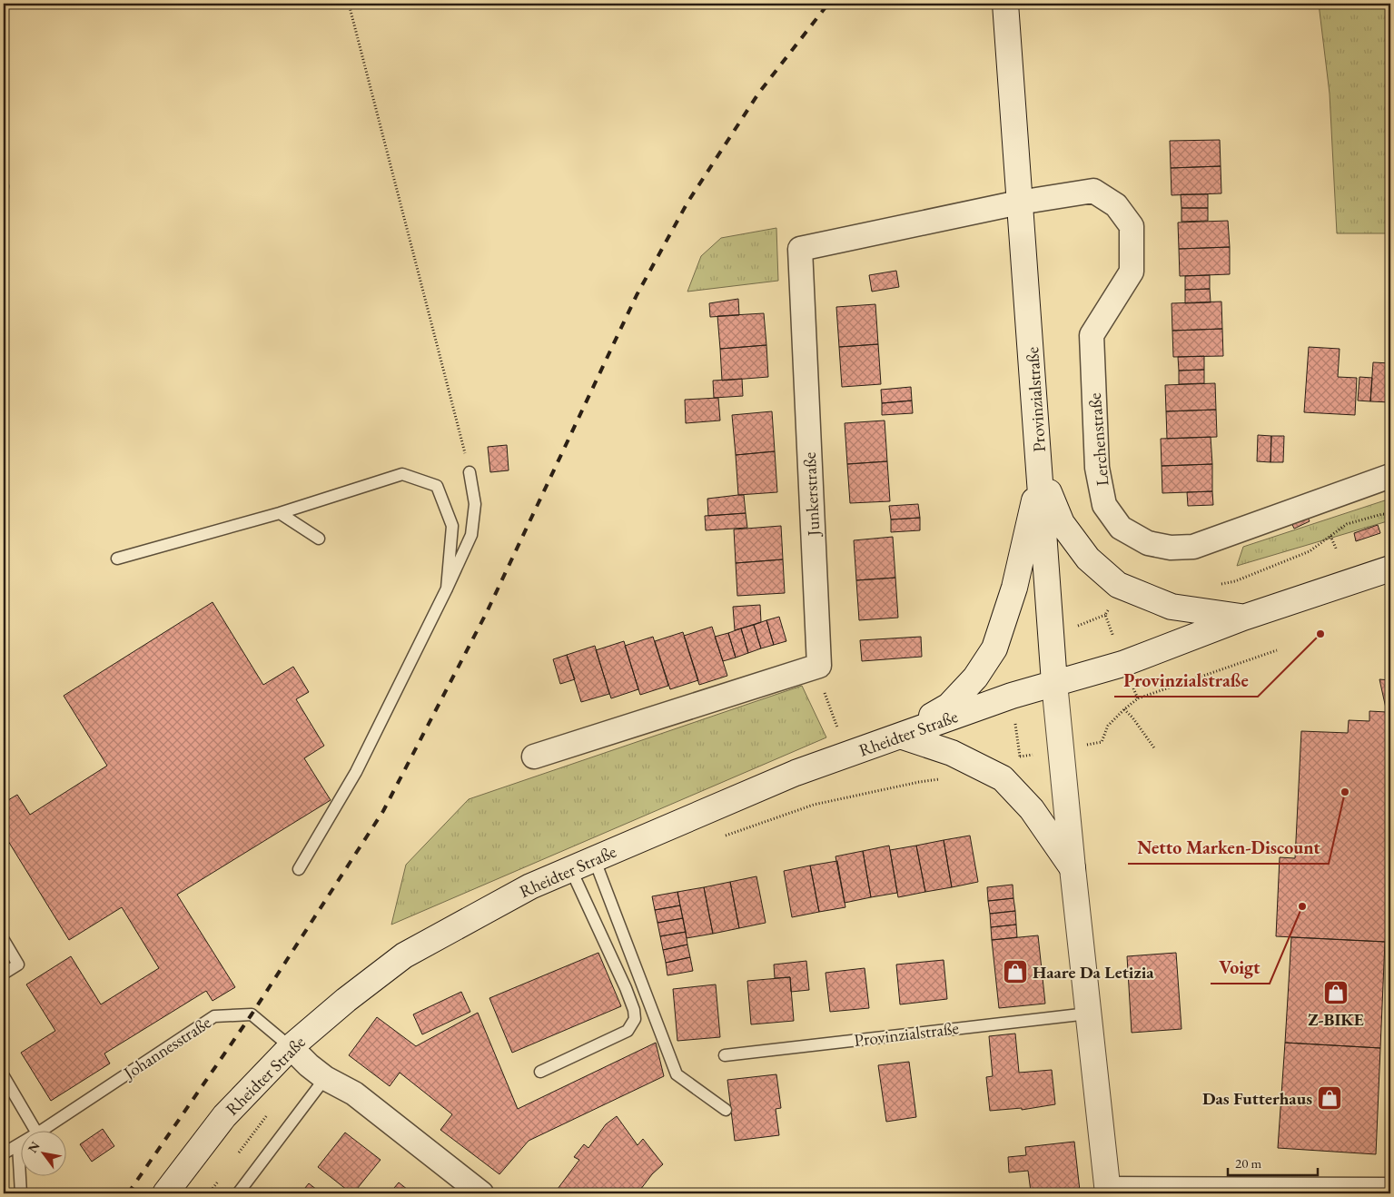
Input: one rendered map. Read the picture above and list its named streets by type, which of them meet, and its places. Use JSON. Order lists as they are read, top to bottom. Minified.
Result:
{"streets":{"main road":["Provinzialstraße","Rheidter Straße"],"street":["Lerchenstraße","Junkerstraße","Johannesstraße"]},"crossings":[["Provinzialstraße","Lerchenstraße"],["Provinzialstraße","Junkerstraße"],["Provinzialstraße","Rheidter Straße"],["Lerchenstraße","Junkerstraße"],["Rheidter Straße","Johannesstraße"]],"places":{"other":["Provinzialstraße","Netto Marken-Discount","Voigt"],"shop":["Haare Da Letizia","Z-BIKE","Das Futterhaus"]},"scale_bar":"20 m","north":"top left"}
